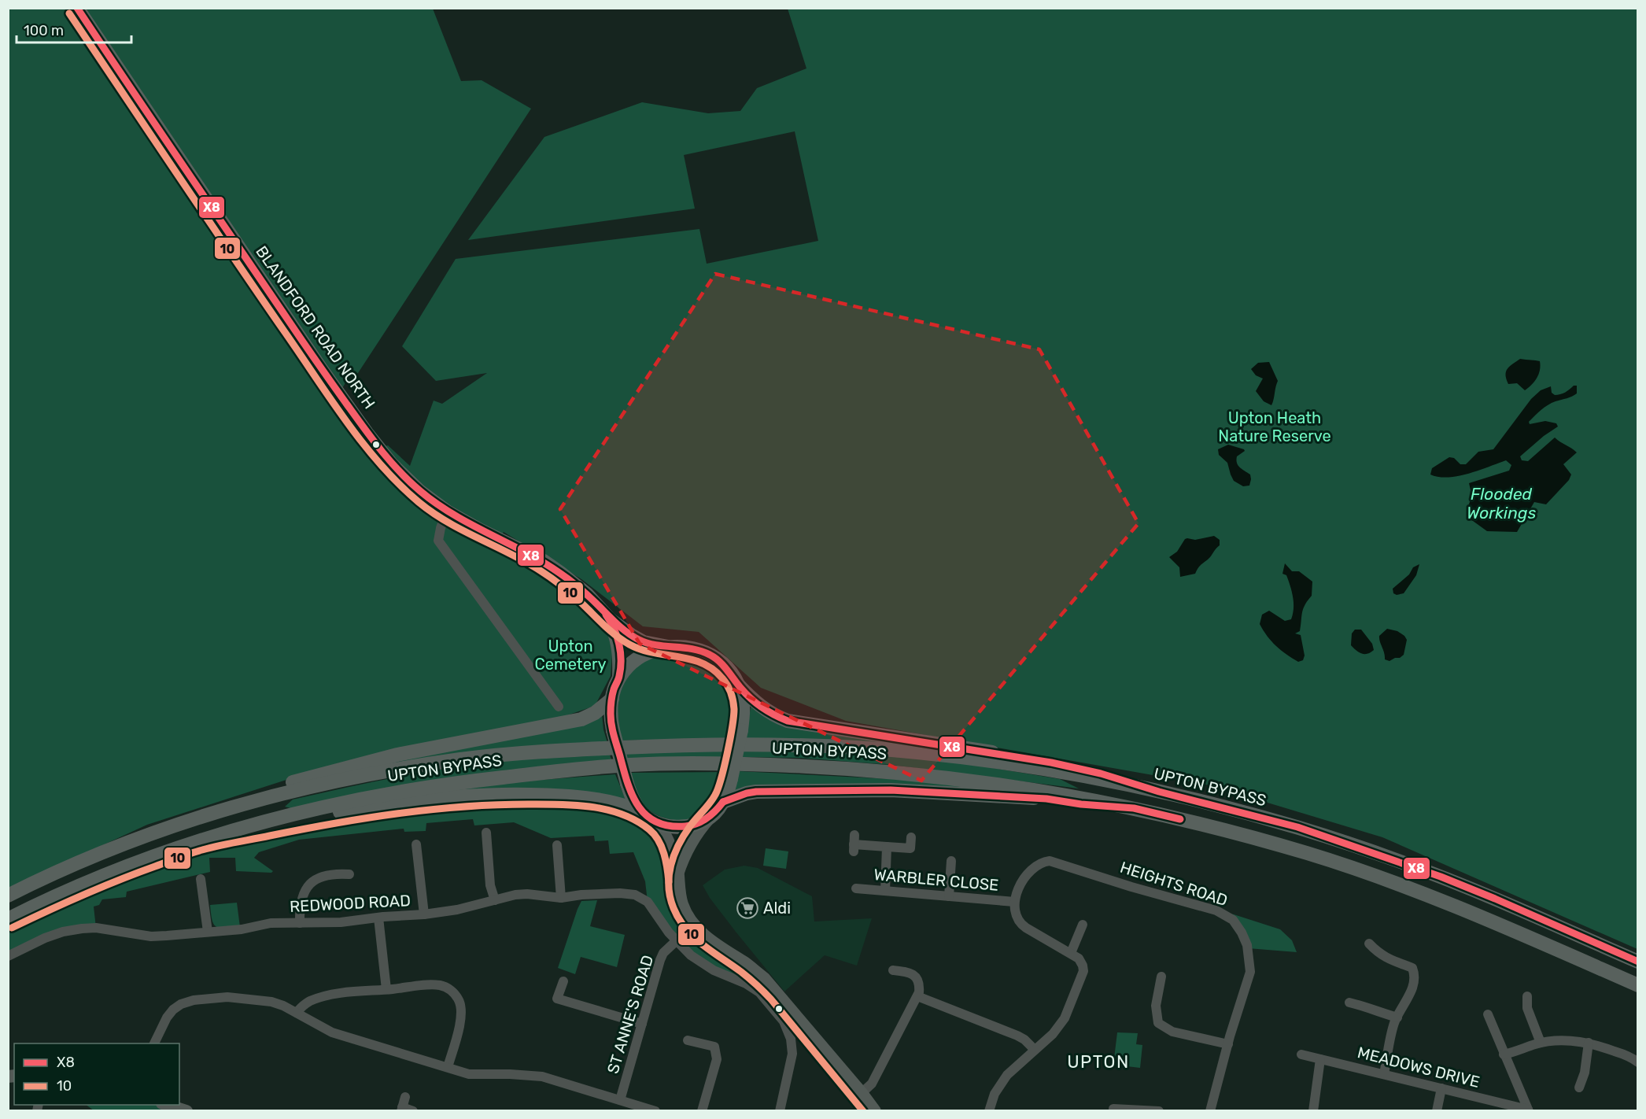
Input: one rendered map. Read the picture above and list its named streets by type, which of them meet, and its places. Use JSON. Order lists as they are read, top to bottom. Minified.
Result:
{"streets":{"highway":["BLANDFORD ROAD NORTH","UPTON BYPASS"],"street":["WARBLER CLOSE","HEIGHTS ROAD","REDWOOD ROAD","ST ANNE'S ROAD","MEADOWS DRIVE"]},"crossings":[["WARBLER CLOSE","HEIGHTS ROAD"],["REDWOOD ROAD","ST ANNE'S ROAD"]],"districts":["UPTON"],"water":["Flooded Workings"],"parks":["Upton Heath Nature Reserve","Upton Cemetery"],"places":{"supermarket":["Aldi"]},"lines":["transit line X8","transit line 10"],"legend":["X8","10"],"scale_bar":"100 m"}
